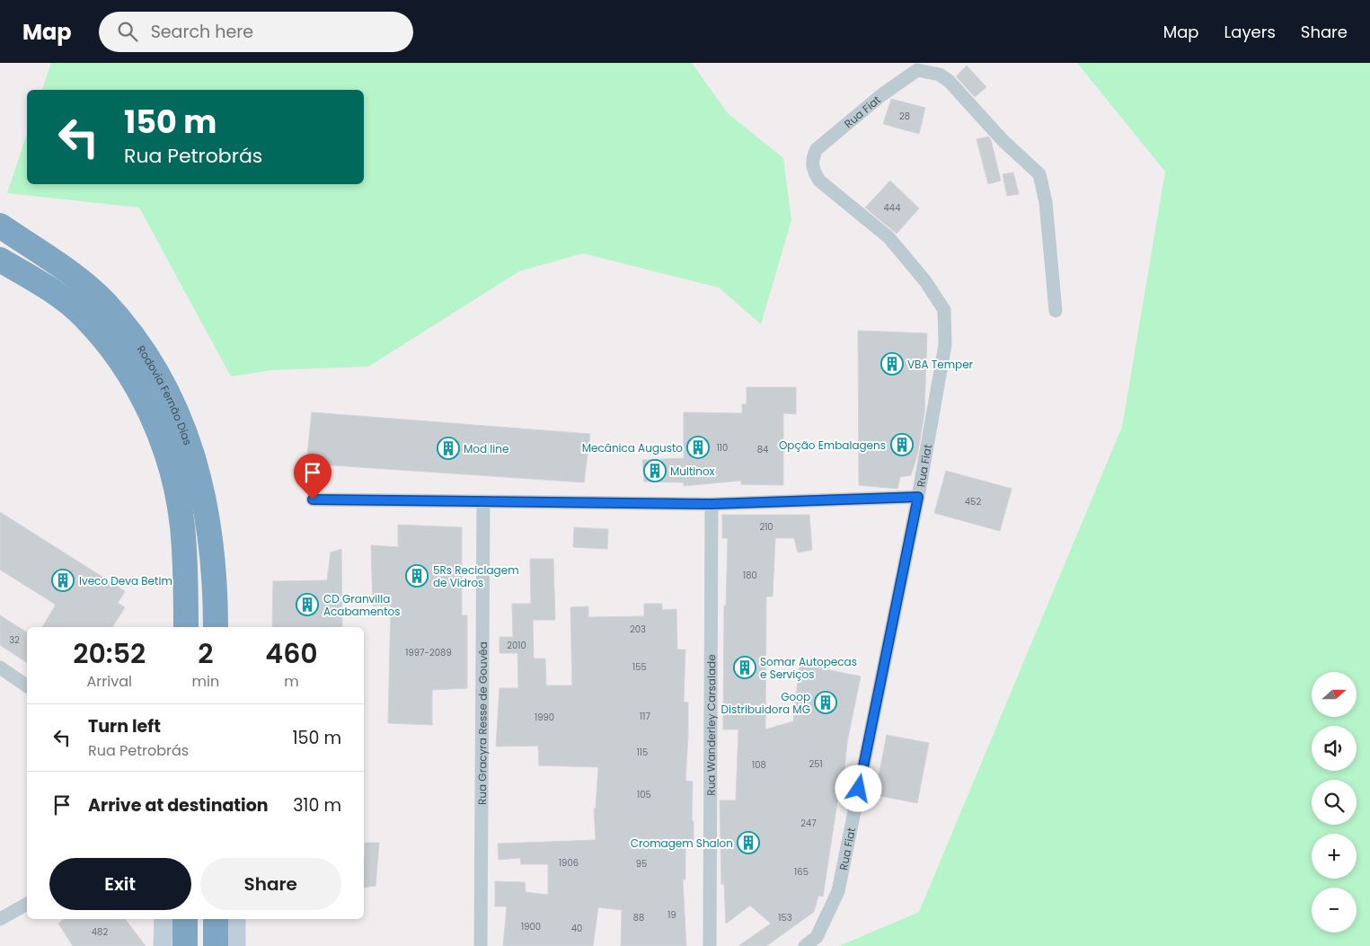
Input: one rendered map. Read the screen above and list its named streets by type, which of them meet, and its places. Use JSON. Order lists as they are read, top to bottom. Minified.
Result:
{"streets":{"highway":["Rodovia Fernão Dias"],"street":["Rua Fiat","Rua Gracyra Resse de Gouvêa","Rua Wanderley Carsalade"]},"places":{"building":["VBA Temper","Opção Embalagens","Mecânica Augusto","Mod line","Multinox","5Rs Reciclagem de Vidros","Iveco Deva Betim","CD Granvilla Acabamentos","Somar Autopecas e Serviços","Goop Distribuidora MG","Cromagem Shalon"]},"house_numbers":["28","444","110","84","452","210","180","203","32","2010","1997-2089","155","117","1990","115","251","108","105","247","1906","95","165","19","88","153","1900","40","482"],"north":"right","page":{"header":"Map","search":"Search here","nav":["Map","Layers","Share"],"turn":["150 m","Rua Petrobrás"],"eta":["20:52","Arrival","2","min","460","m"],"map_buttons":["+","−"],"list":[{"name":"Turn left","note":"Rua Petrobrás","value":"150 m"},{"name":"Arrive at destination","value":"310 m"}],"buttons":["Exit","Share"]}}
